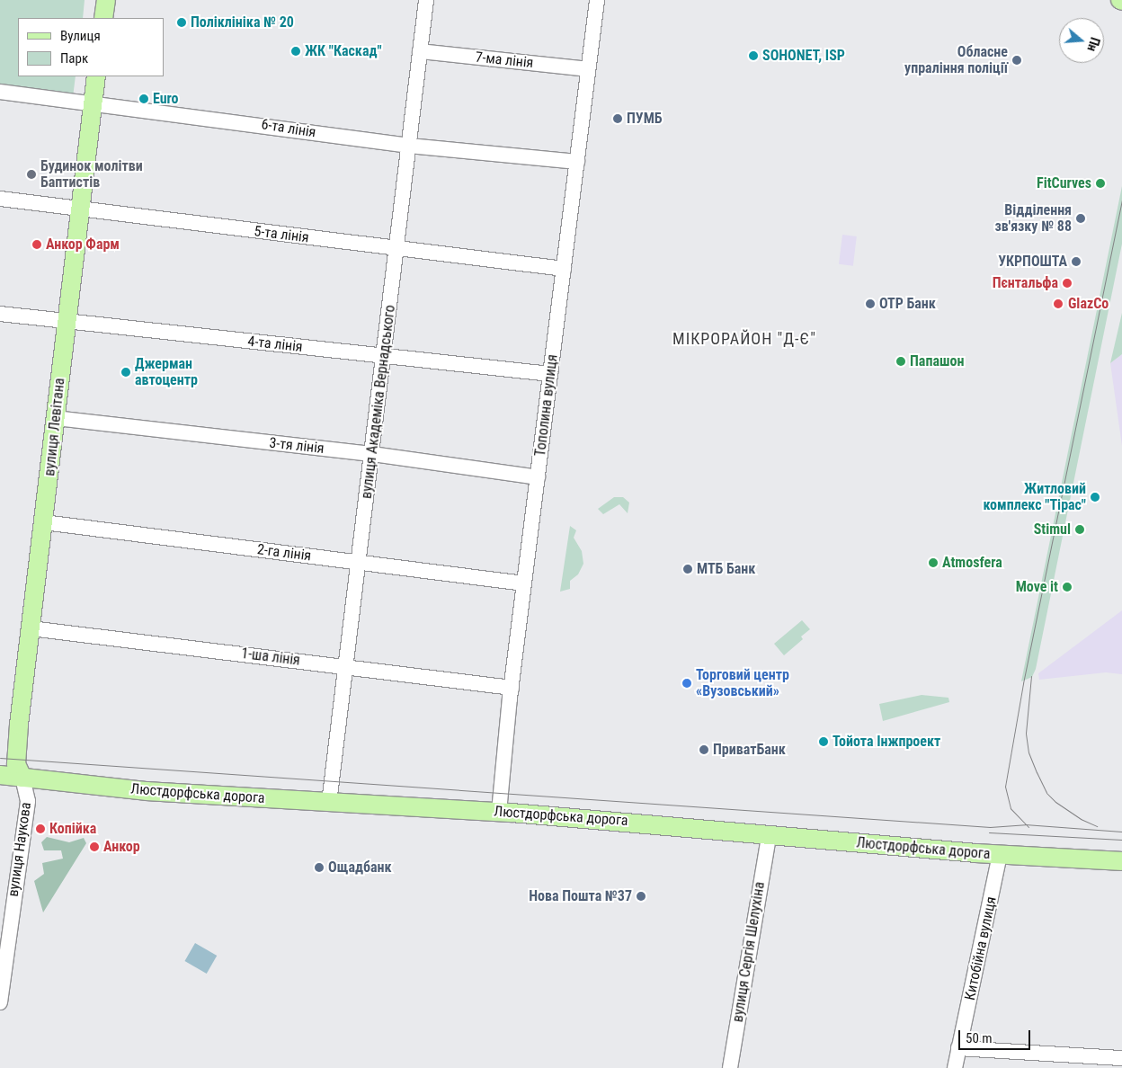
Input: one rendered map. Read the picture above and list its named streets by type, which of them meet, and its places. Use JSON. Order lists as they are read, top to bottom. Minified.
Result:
{"streets":{"main road":["вулиця Левітана","Люстдорфська дорога"],"street":["7-ма лінія","6-та лінія","5-та лінія","4-та лінія","вулиця Академіка Вернадського","Тополина вулиця","3-тя лінія","2-га лінія","1-ша лінія","вулиця Наукова","Китобійна вулиця","вулиця Сергія Шелухіна"]},"crossings":[["7-ма лінія","вулиця Академіка Вернадського"],["7-ма лінія","Тополина вулиця"],["6-та лінія","вулиця Академіка Вернадського"],["6-та лінія","Тополина вулиця"],["6-та лінія","вулиця Левітана"],["5-та лінія","вулиця Академіка Вернадського"],["5-та лінія","Тополина вулиця"],["5-та лінія","вулиця Левітана"],["4-та лінія","вулиця Академіка Вернадського"],["4-та лінія","Тополина вулиця"],["4-та лінія","вулиця Левітана"],["вулиця Академіка Вернадського","3-тя лінія"],["вулиця Академіка Вернадського","2-га лінія"],["вулиця Академіка Вернадського","1-ша лінія"],["вулиця Академіка Вернадського","Люстдорфська дорога"],["Тополина вулиця","3-тя лінія"],["Тополина вулиця","2-га лінія"],["Тополина вулиця","1-ша лінія"],["Тополина вулиця","Люстдорфська дорога"],["вулиця Левітана","3-тя лінія"],["вулиця Левітана","2-га лінія"],["вулиця Левітана","1-ша лінія"],["вулиця Левітана","Люстдорфська дорога"],["вулиця Левітана","вулиця Наукова"],["Люстдорфська дорога","вулиця Наукова"],["Люстдорфська дорога","Китобійна вулиця"],["Люстдорфська дорога","вулиця Сергія Шелухіна"]],"districts":["МІКРОРАЙОН \"Д-Є\""],"places":["Поліклініка № 20","ЖК \"Каскад\"","SOHONET, ISP","Обласне упраління поліції","Euro","ПУМБ","Будинок молітви Баптистів","FitCurves","Відділення зв'язку № 88","Анкор Фарм","УКРПОШТА","Пєнтальфа","OTP Банк","GlazCo","Папашон","Джерман автоцентр","Житловий комплекс \"Тірас\"","Stimul","Atmosfera","МТБ Банк","Move it","Торговий центр «Вузовський»","Тойота Інжпроект","ПриватБанк","Копійка","Анкор","Ощадбанк","Нова Пошта №37"],"legend":["Вулиця","Парк"],"scale_bar":"50 m","north":"right"}
